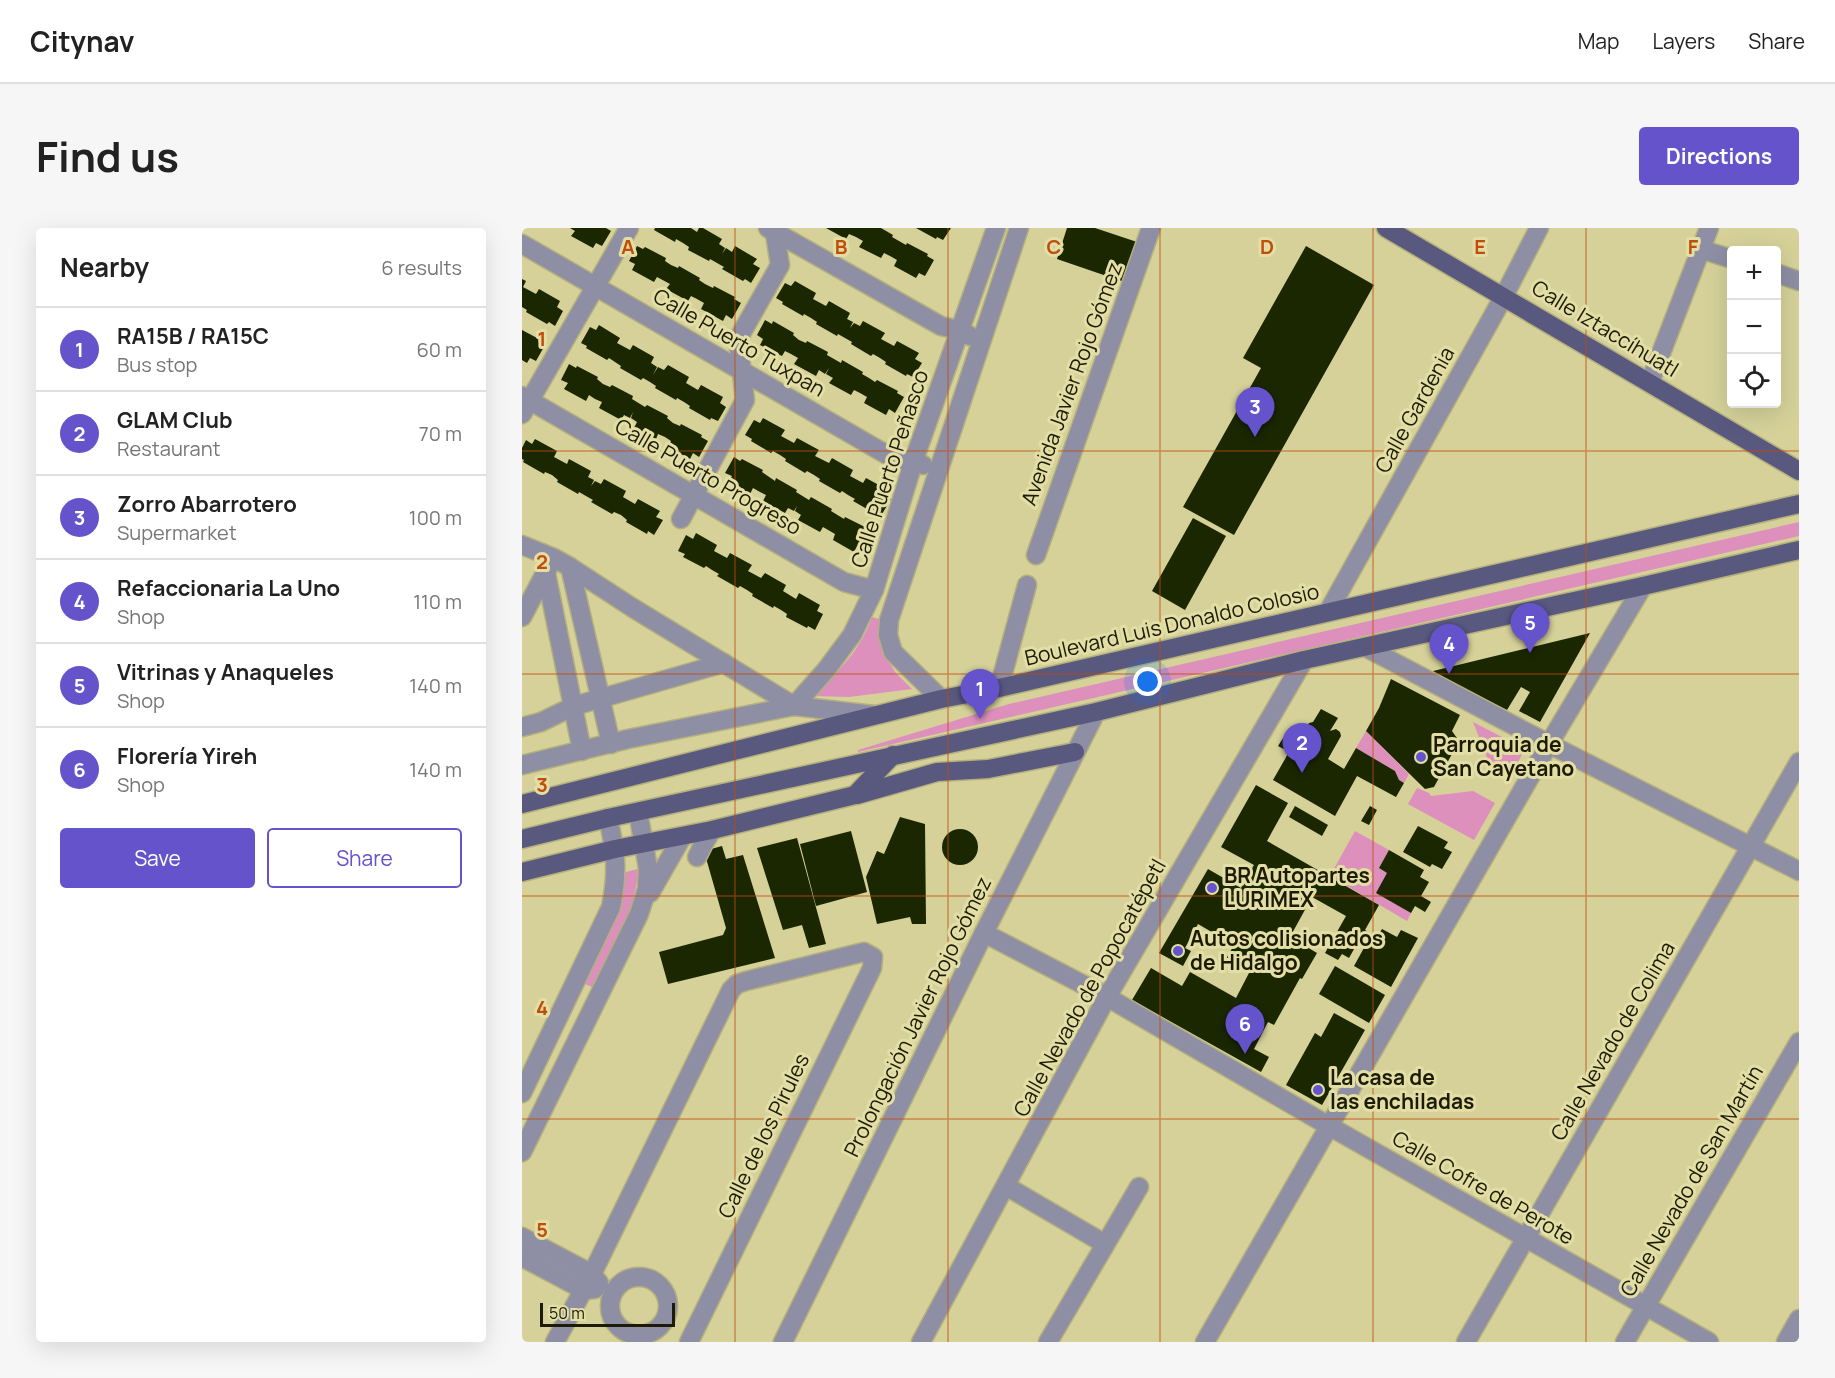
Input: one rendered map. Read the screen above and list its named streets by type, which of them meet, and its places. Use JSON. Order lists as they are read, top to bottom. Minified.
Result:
{"streets":{"main road":["Calle Iztaccíhuatl","Boulevard Luis Donaldo Colosio"],"street":["Calle Puerto Tuxpan","Avenida Javier Rojo Gómez","Calle Gardenia","Calle Puerto Peñasco","Calle Puerto Progreso","Calle Nevado de Popocatépetl","Prolongación Javier Rojo Gómez","Calle Nevado de Colima","Calle de los Pirules","Calle Nevado de San Martín","Calle Cofre de Perote"]},"crossings":[["Calle Iztaccíhuatl","Calle Gardenia"],["Calle Puerto Tuxpan","Calle Puerto Peñasco"],["Calle Gardenia","Boulevard Luis Donaldo Colosio"],["Calle Puerto Peñasco","Calle Puerto Progreso"],["Calle Nevado de Popocatépetl","Calle Cofre de Perote"],["Prolongación Javier Rojo Gómez","Calle Cofre de Perote"],["Calle Nevado de Colima","Calle Cofre de Perote"],["Calle Nevado de San Martín","Calle Cofre de Perote"]],"places":["Parroquia de San Cayetano","BR Autopartes LURIMEX","Autos colisionados de Hidalgo","La casa de las enchiladas"],"scale_bar":"50 m","page":{"header":"Citynav","nav":["Map","Layers","Share"],"title":"Find us","buttons":["Directions",["Save","Share"]],"heading":["Nearby","6 results"],"map_buttons":["+","−"],"list":[{"mark":"1","name":"RA15B / RA15C","note":"Bus stop","value":"60 m"},{"mark":"2","name":"GLAM Club","note":"Restaurant","value":"70 m"},{"mark":"3","name":"Zorro Abarrotero","note":"Supermarket","value":"100 m"},{"mark":"4","name":"Refaccionaria La Uno","note":"Shop","value":"110 m"},{"mark":"5","name":"Vitrinas y Anaqueles","note":"Shop","value":"140 m"},{"mark":"6","name":"Florería Yireh","note":"Shop","value":"140 m"}],"pins":["3","5","4","1","2","6"],"scale":"50 m"},"grid":{"columns":["A","B","C","D","E","F"],"rows":["1","2","3","4","5"]}}
